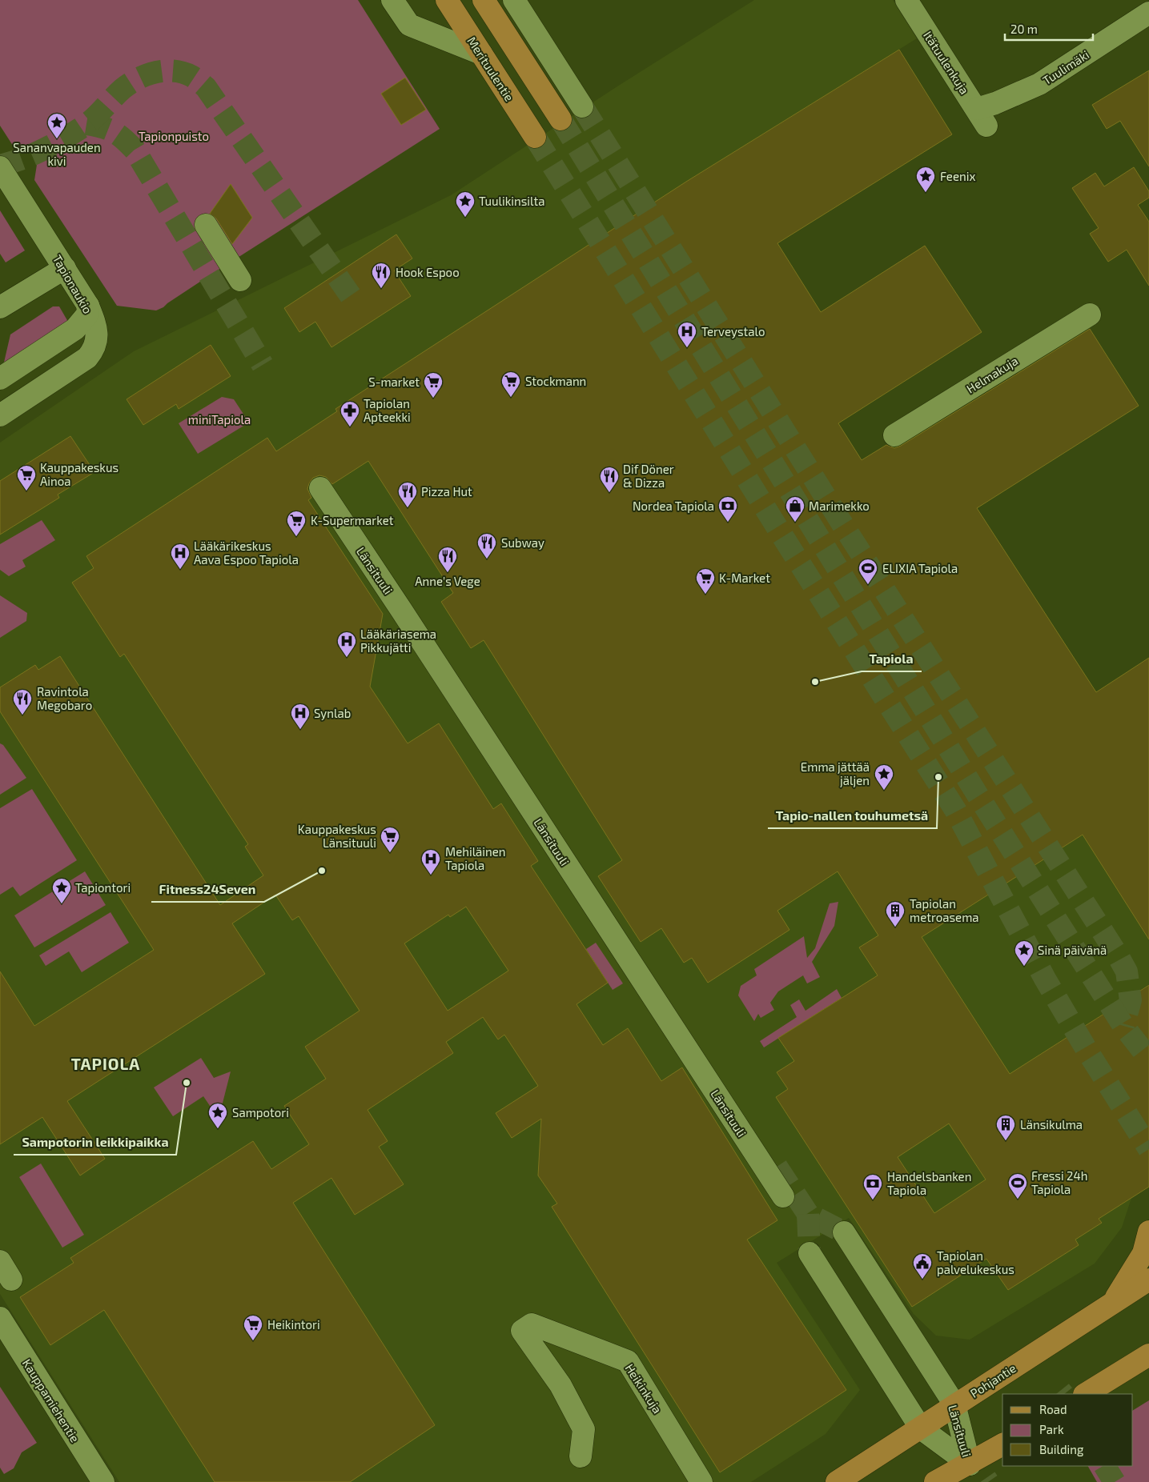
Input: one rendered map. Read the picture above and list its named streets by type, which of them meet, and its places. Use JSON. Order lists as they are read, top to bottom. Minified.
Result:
{"streets":{"main road":["Merituulentie","Pohjantie"],"street":["Itätuulenkuja","Tuulimäki","Tapionaukio","Helmakuja","Länsituuli","Heikinkuja","Kauppamiehentie"]},"crossings":[["Itätuulenkuja","Tuulimäki"],["Länsituuli","Pohjantie"]],"districts":["TAPIOLA"],"parks":["Tapionpuisto","miniTapiola"],"places":{"place":["Sananvapauden kivi","Feenix","Tuulikinsilta","Emma jättää jäljen","Tapiontori","Sinä päivänä","Sampotori"],"restaurant":["Hook Espoo","Dif Döner & Dizza","Pizza Hut","Subway","Anne's Vege","Ravintola Megobaro"],"hospital":["Terveystalo","Lääkärikeskus Aava Espoo Tapiola","Lääkäriasema Pikkujätti","Synlab","Mehiläinen Tapiola"],"supermarket":["Stockmann","S-market","Kauppakeskus Ainoa","K-Supermarket","K-Market","Kauppakeskus Länsituuli","Heikintori"],"pharmacy":["Tapiolan Apteekki"],"bank":["Nordea Tapiola","Handelsbanken Tapiola"],"shop":["Marimekko"],"sports":["ELIXIA Tapiola","Fressi 24h Tapiola"],"other":["Tapiola","Tapio-nallen touhumetsä","Fitness24Seven","Sampotorin leikkipaikka"],"building":["Tapiolan metroasema","Länsikulma"],"public building":["Tapiolan palvelukeskus"]},"legend":["Road","Park","Building"],"scale_bar":"20 m"}
